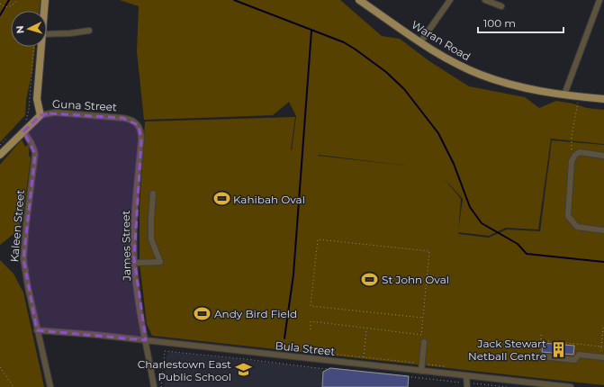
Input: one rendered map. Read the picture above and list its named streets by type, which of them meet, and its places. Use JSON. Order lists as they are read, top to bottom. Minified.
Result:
{"streets":{"main road":["Waran Road","Guna Street"],"street":["Kaleen Street","James Street","Bula Street"]},"crossings":[["Guna Street","Kaleen Street"],["Guna Street","James Street"],["Kaleen Street","Bula Street"],["James Street","Bula Street"]],"places":{"sports":["Kahibah Oval","St John Oval","Andy Bird Field"],"building":["Jack Stewart Netball Centre"],"school or university":["Charlestown East Public School"]},"scale_bar":"100 m","north":"left"}
